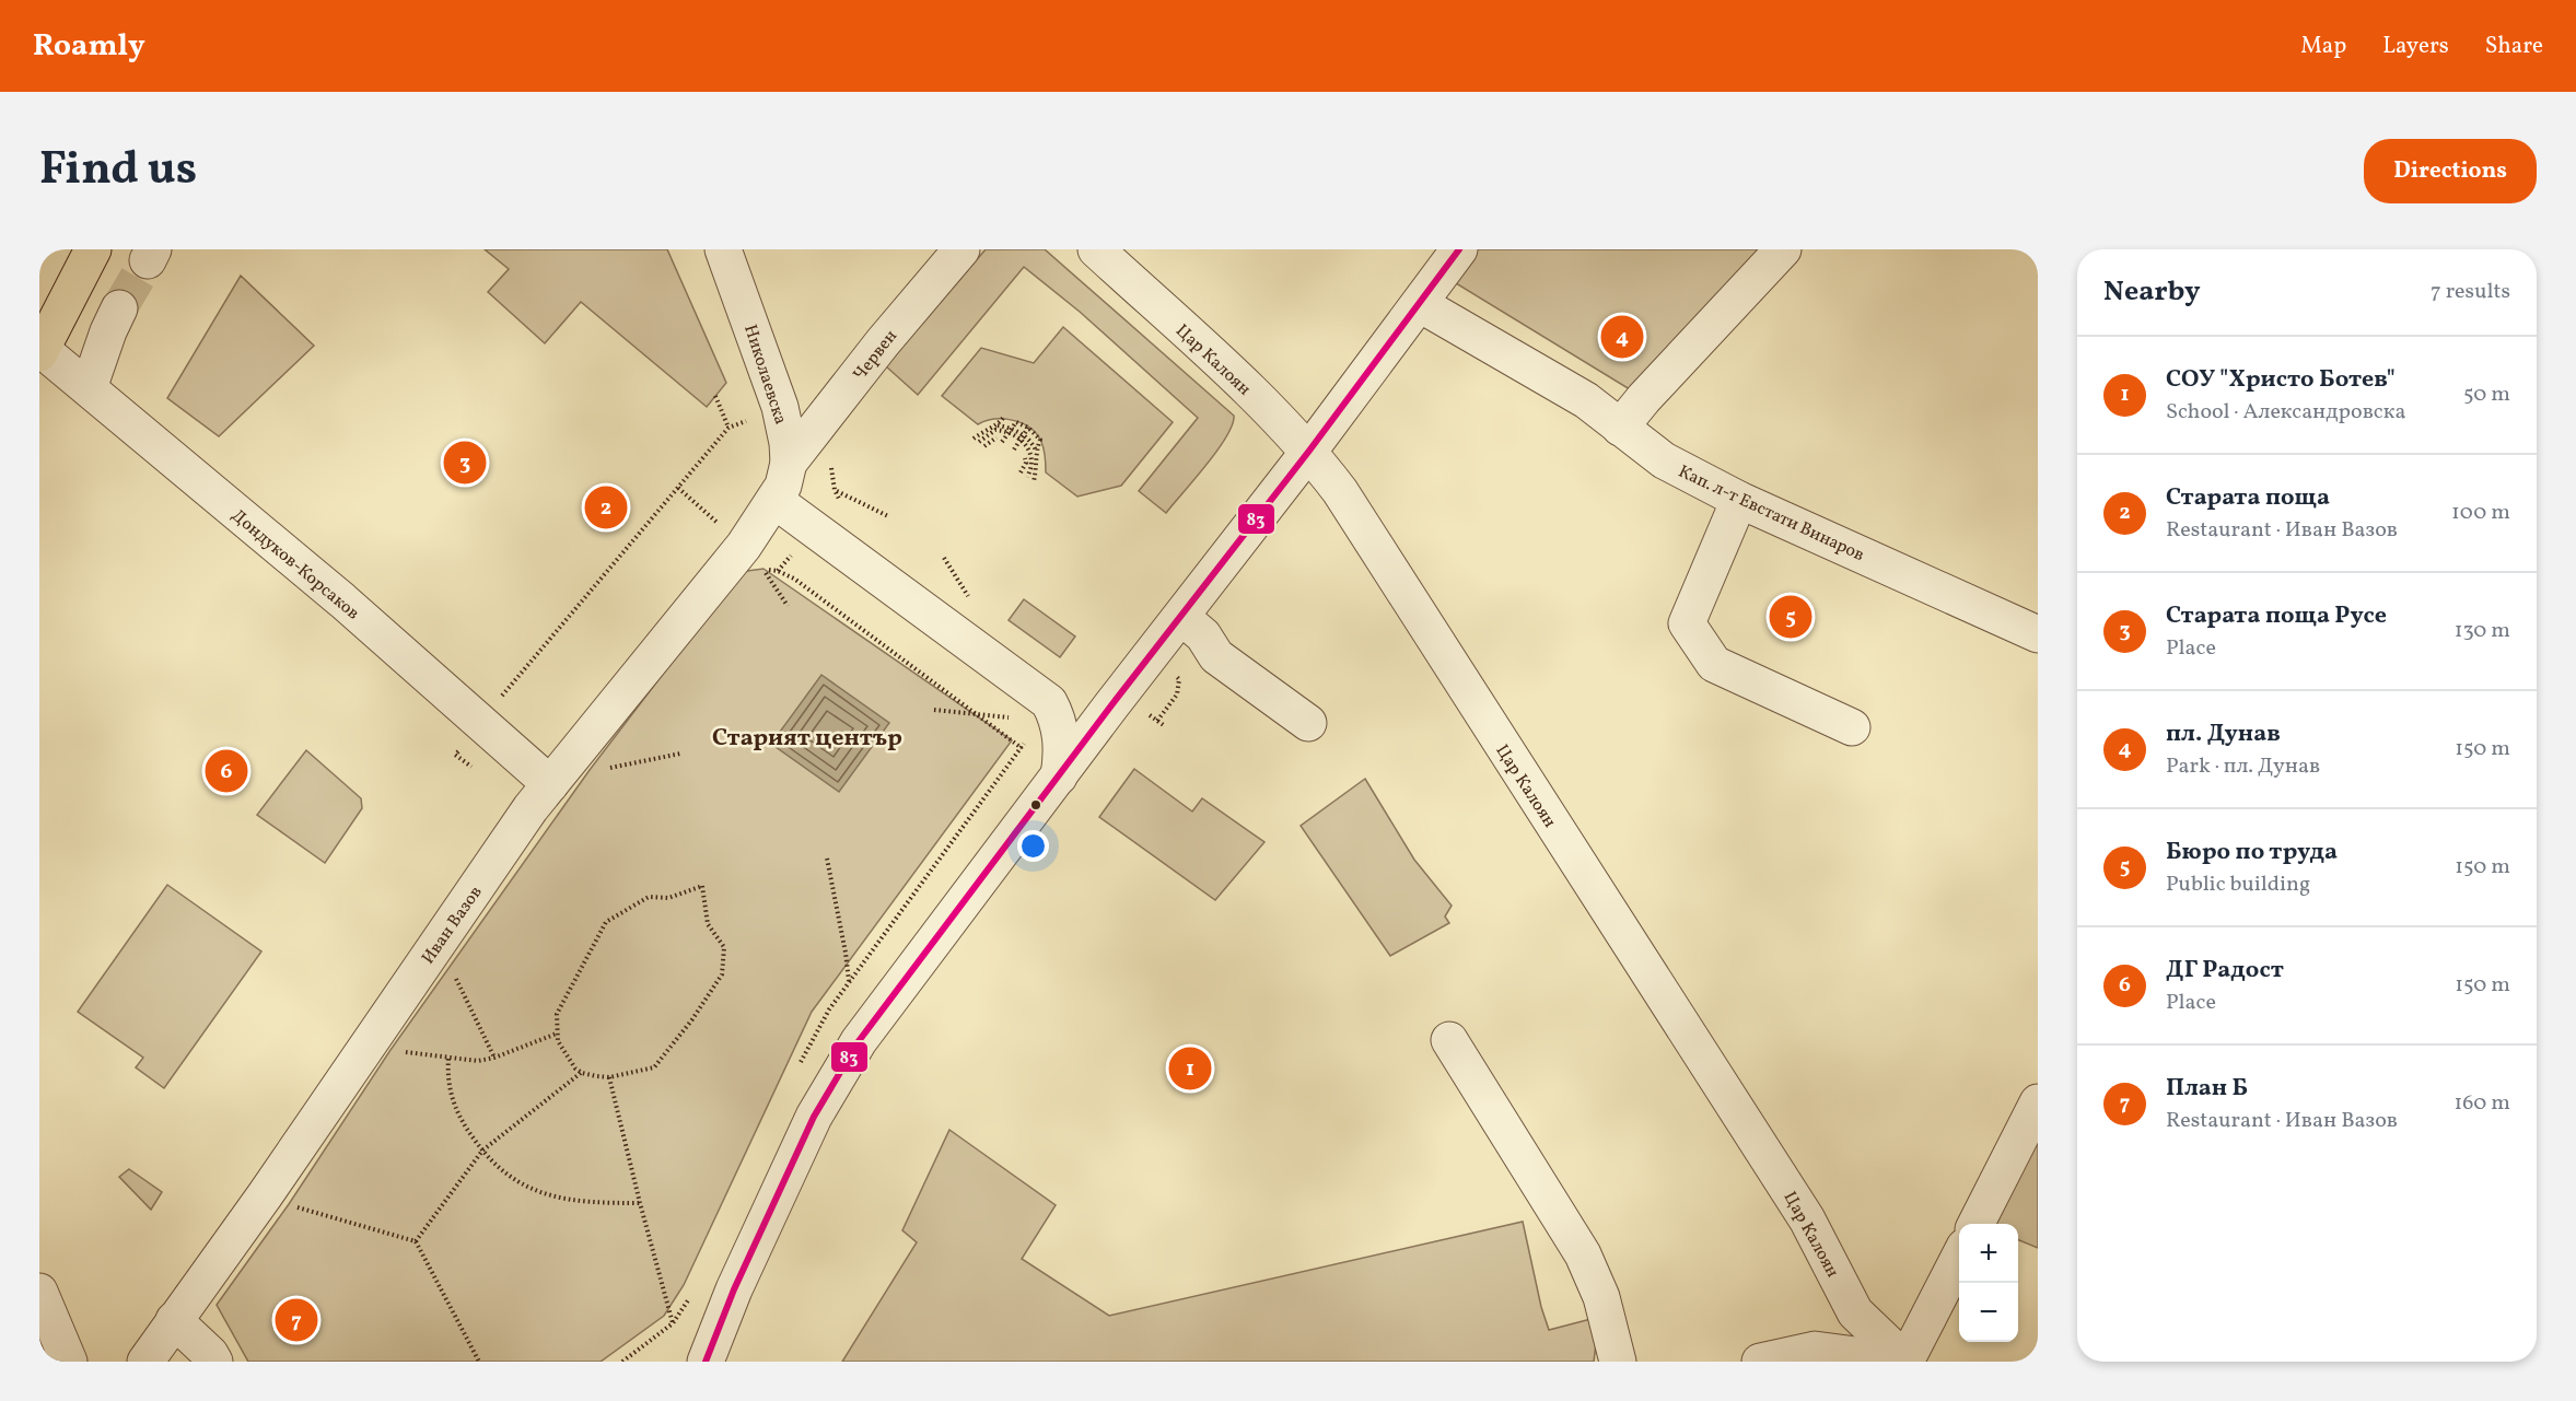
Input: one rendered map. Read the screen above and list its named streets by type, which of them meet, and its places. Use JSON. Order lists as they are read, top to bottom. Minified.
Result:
{"streets":{"street":["Червен","Цар Калоян","Николаевска","Кап. л-т Евстати Винаров","Дондуков-Корсаков","Иван Вазов"]},"crossings":[["Червен","Николаевска"],["Николаевска","Иван Вазов"],["Дондуков-Корсаков","Иван Вазов"]],"districts":["Старият център"],"lines":["transit line 83"],"page":{"header":"Roamly","nav":["Map","Layers","Share"],"title":"Find us","buttons":"Directions","heading":["Nearby","7 results"],"pins":["4","3","2","5","6","1","7"],"list":[{"mark":"1","name":"СОУ \"Христо Ботев\"","note":"School · Александровска","value":"50 m"},{"mark":"2","name":"Старата поща","note":"Restaurant · Иван Вазов","value":"100 m"},{"mark":"3","name":"Старата поща Русе","note":"Place","value":"130 m"},{"mark":"4","name":"пл. Дунав","note":"Park · пл. Дунав","value":"150 m"},{"mark":"5","name":"Бюро по труда","note":"Public building","value":"150 m"},{"mark":"6","name":"ДГ Радост","note":"Place","value":"150 m"},{"mark":"7","name":"План Б","note":"Restaurant · Иван Вазов","value":"160 m"}],"map_buttons":["+","−"]}}
